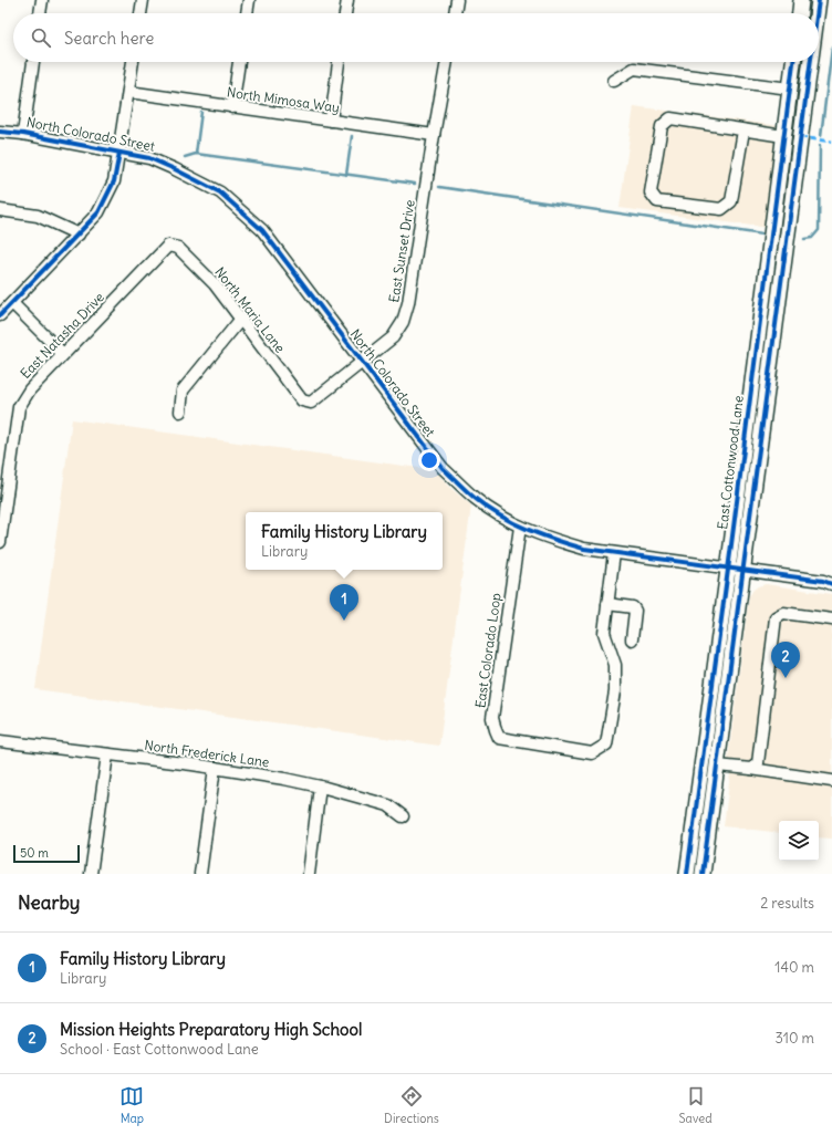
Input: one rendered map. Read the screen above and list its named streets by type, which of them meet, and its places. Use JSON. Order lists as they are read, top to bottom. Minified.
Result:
{"streets":{"main road":["East Cottonwood Lane"],"street":["North Mimosa Way","North Colorado Street","East Sunset Drive","North Maria Lane","East Natasha Drive","East Colorado Loop","North Frederick Lane"]},"crossings":[["North Mimosa Way","East Sunset Drive"],["North Colorado Street","East Sunset Drive"],["North Colorado Street","East Cottonwood Lane"],["North Colorado Street","East Colorado Loop"],["East Sunset Drive","North Maria Lane"],["North Maria Lane","East Natasha Drive"]],"scale_bar":"50 m","page":{"search":"Search here","popup":["Family History Library","Library"],"pins":["1","2"],"scale":"50 m","heading":["Nearby","2 results"],"list":[{"mark":"1","name":"Family History Library","note":"Library","value":"140 m"},{"mark":"2","name":"Mission Heights Preparatory High School","note":"School · East Cottonwood Lane","value":"310 m"}],"nav":["Map","Directions","Saved"]}}
